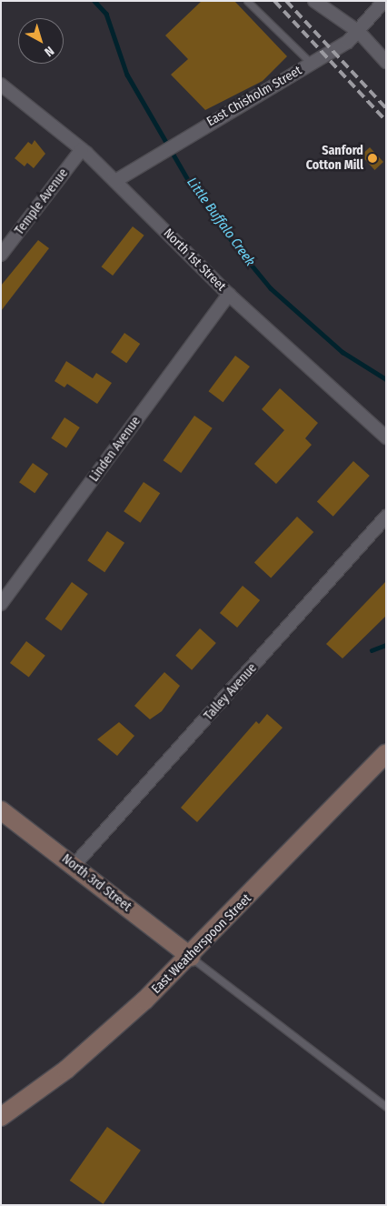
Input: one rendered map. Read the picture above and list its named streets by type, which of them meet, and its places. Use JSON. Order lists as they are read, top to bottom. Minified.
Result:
{"streets":{"street":["East Chisholm Street","Temple Avenue","North 1st Street","Linden Avenue","Talley Avenue","North 3rd Street","East Weatherspoon Street"]},"crossings":[["East Chisholm Street","North 1st Street"],["Temple Avenue","North 1st Street"],["North 1st Street","Linden Avenue"],["Talley Avenue","North 3rd Street"],["North 3rd Street","East Weatherspoon Street"]],"water":["Little Buffalo Creek"],"places":["Sanford Cotton Mill"],"north":"bottom right"}
